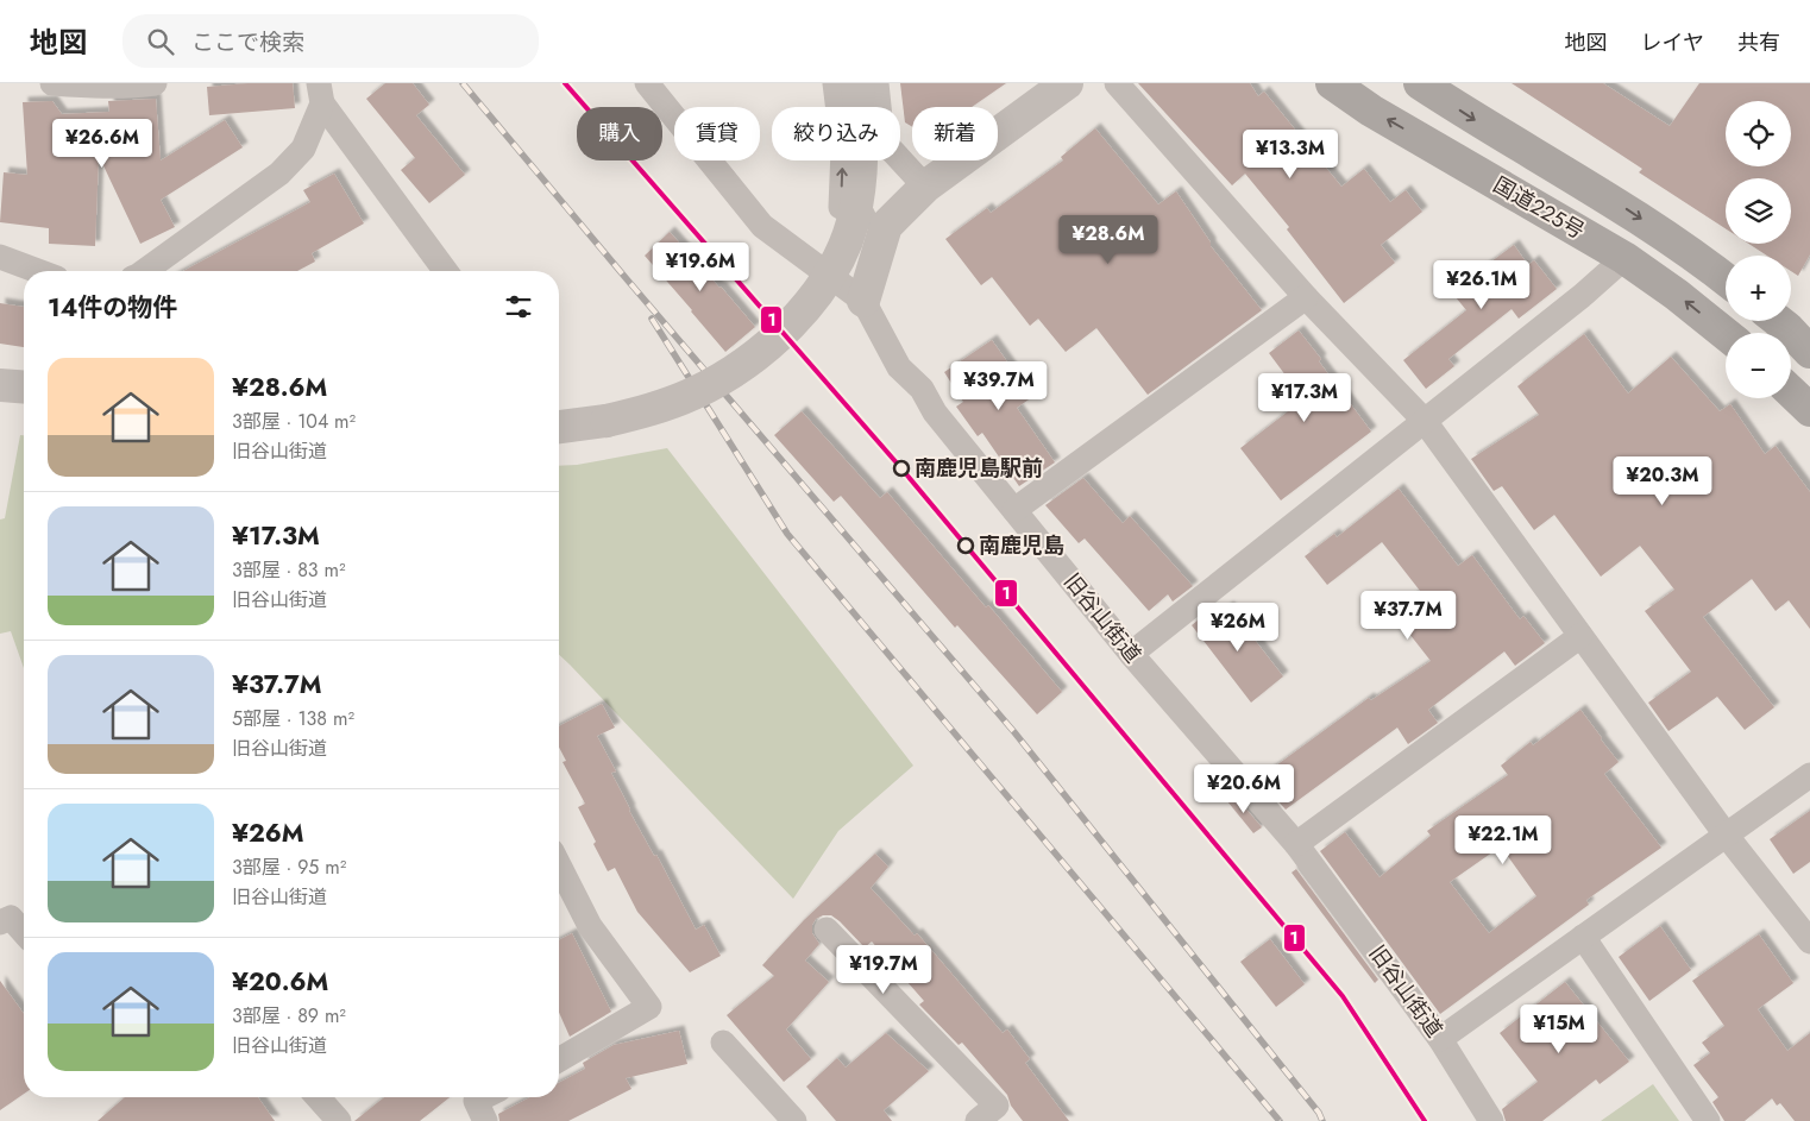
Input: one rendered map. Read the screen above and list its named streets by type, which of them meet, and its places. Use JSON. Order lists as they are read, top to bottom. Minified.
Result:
{"streets":{"highway":["国道225号"],"street":["旧谷山街道"]},"places":["南鹿児島駅前","南鹿児島"],"lines":["transit line 1"],"page":{"header":"地図","search":"ここで検索","nav":["地図","レイヤ","共有"],"map_buttons":["+","−"],"chip":["購入","賃貸","絞り込み","新着"],"price":["¥26.6M","¥13.3M","¥28.6M","¥19.6M","¥26.1M","¥39.7M","¥17.3M","¥20.3M","¥37.7M","¥26M","¥20.6M","¥22.1M","¥19.7M","¥15M"],"heading":"14件の物件","list":[{"name":"¥28.6M","note":"3部屋 · 104 m² · 旧谷山街道"},{"name":"¥17.3M","note":"3部屋 · 83 m² · 旧谷山街道"},{"name":"¥37.7M","note":"5部屋 · 138 m² · 旧谷山街道"},{"name":"¥26M","note":"3部屋 · 95 m² · 旧谷山街道"},{"name":"¥20.6M","note":"3部屋 · 89 m² · 旧谷山街道"}]}}
